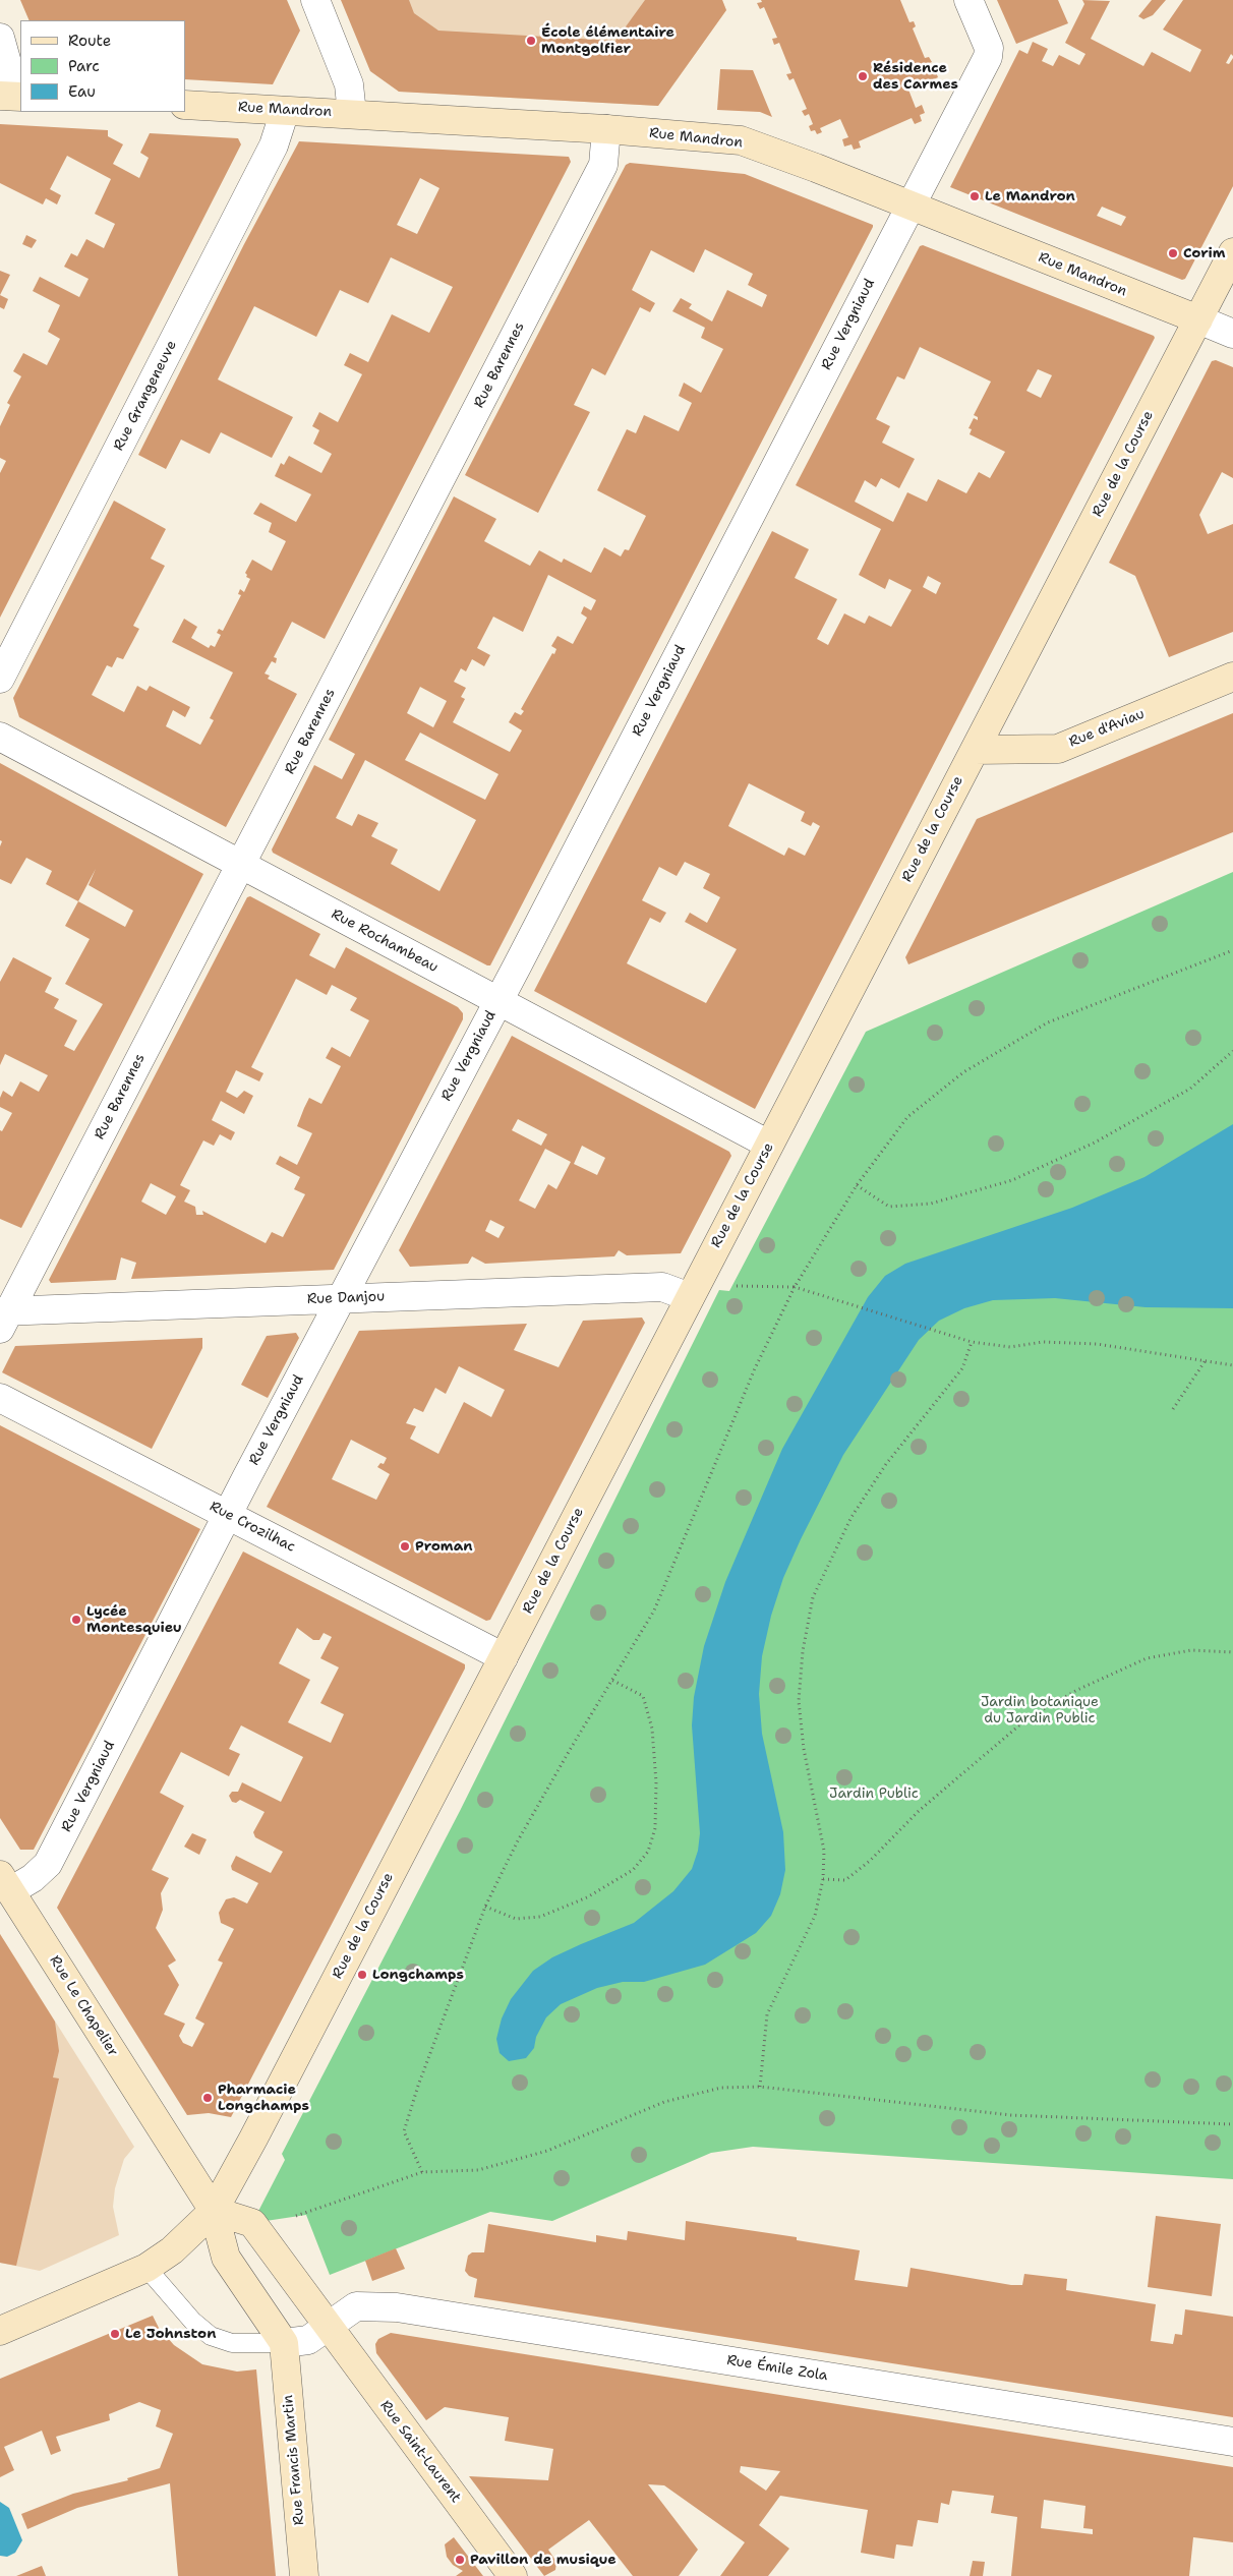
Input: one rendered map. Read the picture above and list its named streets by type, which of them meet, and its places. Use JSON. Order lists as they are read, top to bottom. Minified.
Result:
{"streets":{"street":["Rue Mandron","Rue Vergniaud","Rue Barennes","Rue Grangeneuve","Rue de la Course","Rue d'Aviau","Rue Rochambeau","Rue Danjou","Rue Crozilhac","Rue Le Chapelier","Rue Émile Zola","Rue Saint-Laurent","Rue Francis Martin"]},"crossings":[["Rue Mandron","Rue Vergniaud"],["Rue Mandron","Rue Barennes"],["Rue Mandron","Rue Grangeneuve"],["Rue Mandron","Rue de la Course"],["Rue Vergniaud","Rue Rochambeau"],["Rue Vergniaud","Rue Danjou"],["Rue Vergniaud","Rue Crozilhac"],["Rue Vergniaud","Rue Le Chapelier"],["Rue Barennes","Rue Rochambeau"],["Rue Barennes","Rue Danjou"],["Rue de la Course","Rue d'Aviau"],["Rue de la Course","Rue Rochambeau"],["Rue de la Course","Rue Danjou"],["Rue de la Course","Rue Crozilhac"],["Rue de la Course","Rue Le Chapelier"],["Rue de la Course","Rue Saint-Laurent"],["Rue Le Chapelier","Rue Émile Zola"],["Rue Le Chapelier","Rue Saint-Laurent"],["Rue Le Chapelier","Rue Francis Martin"],["Rue Émile Zola","Rue Saint-Laurent"],["Rue Émile Zola","Rue Francis Martin"]],"parks":["Jardin botanique du Jardin Public","Jardin Public"],"places":["École élémentaire Montgolfier","Résidence des Carmes","Le Mandron","Corim","Proman","Lycée Montesquieu","Longchamps","Pharmacie Longchamps","Le Johnston","Pavillon de musique"],"legend":["Route","Parc","Eau"]}
